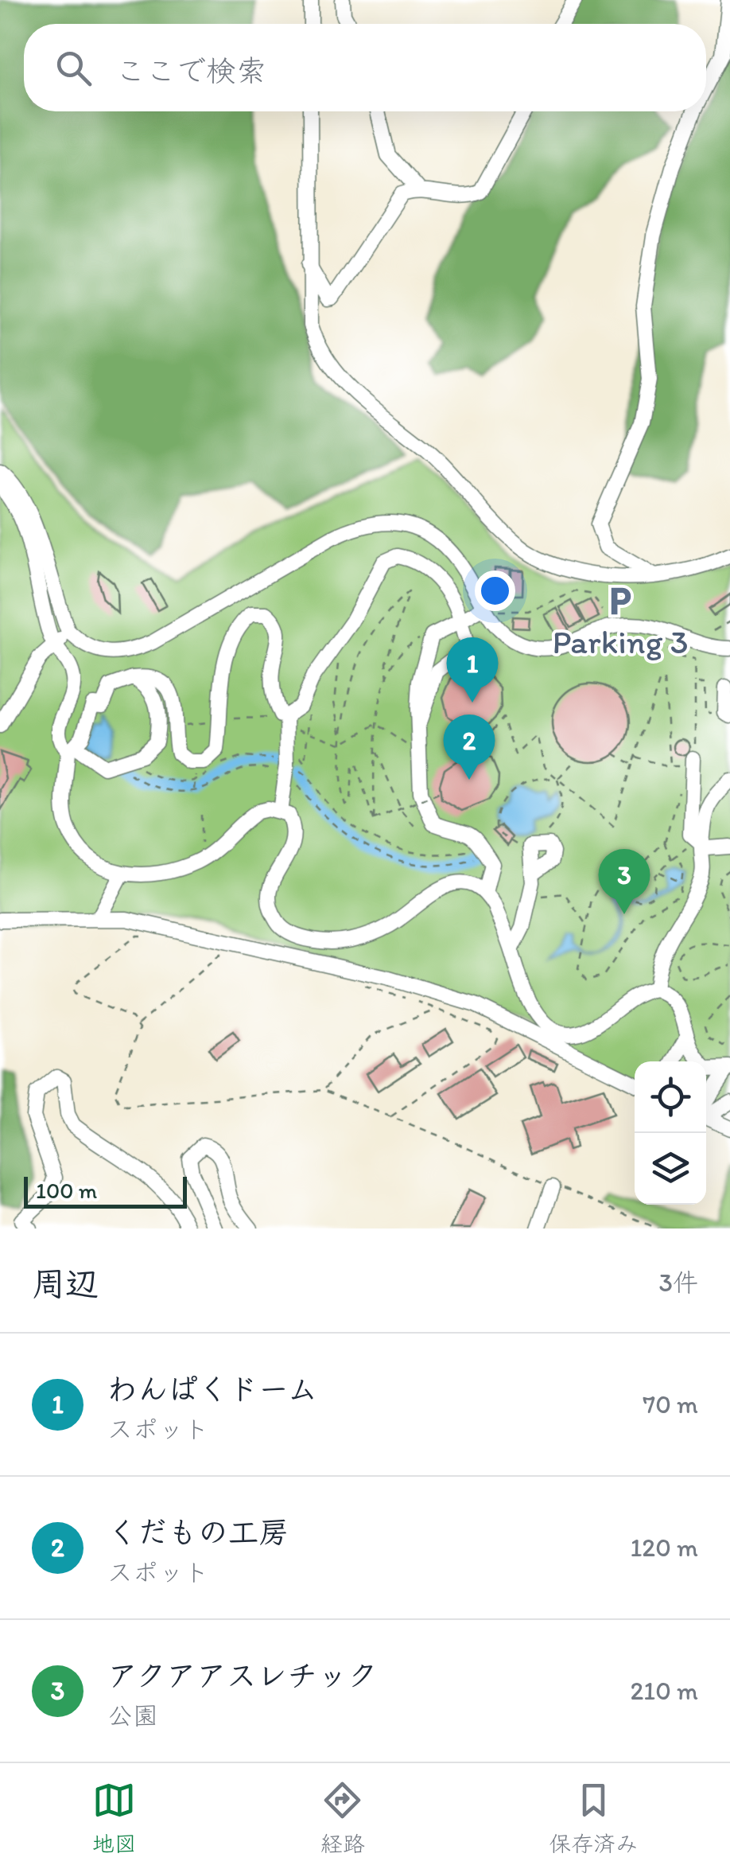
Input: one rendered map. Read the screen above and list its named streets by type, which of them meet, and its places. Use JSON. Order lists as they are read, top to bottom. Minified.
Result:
{"places":{"parking":["Parking 3"]},"scale_bar":"100 m","page":{"search":"ここで検索","pins":["1","2","3"],"scale":"100 m","heading":["周辺","3件"],"list":[{"mark":"1","name":"わんぱくドーム","note":"スポット","value":"70 m"},{"mark":"2","name":"くだもの工房","note":"スポット","value":"120 m"},{"mark":"3","name":"アクアアスレチック","note":"公園","value":"210 m"}],"nav":["地図","経路","保存済み"]}}
